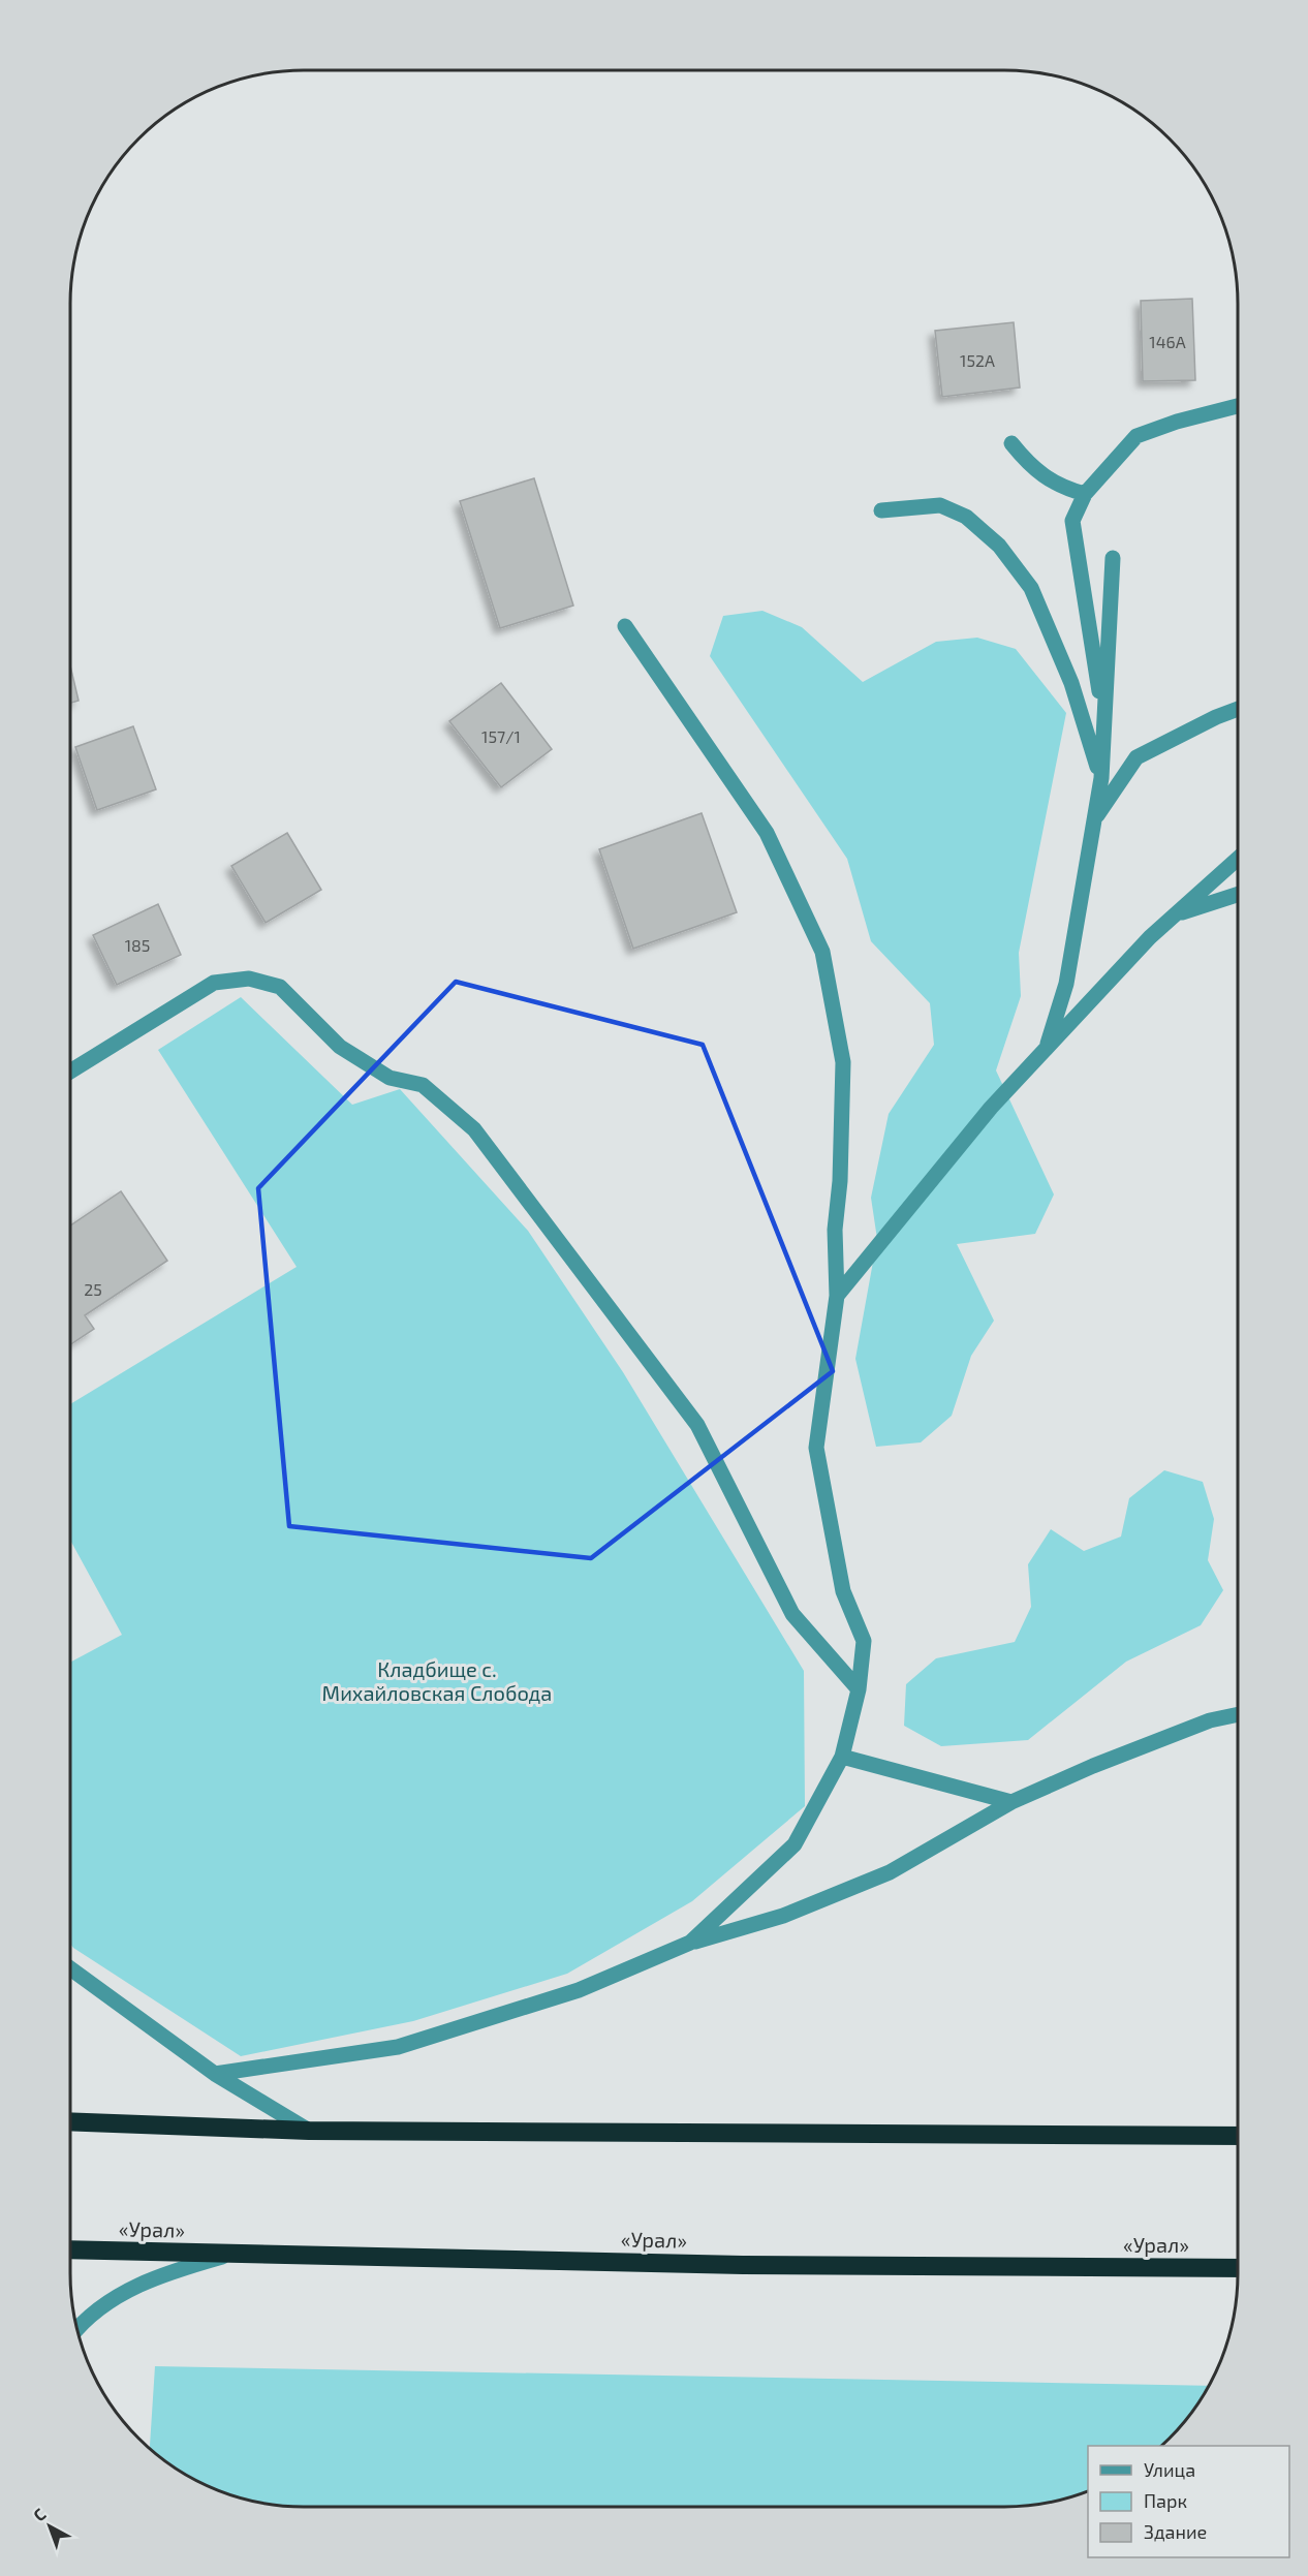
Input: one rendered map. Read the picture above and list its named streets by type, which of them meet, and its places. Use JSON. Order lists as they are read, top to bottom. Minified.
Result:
{"streets":{"highway":["«Урал»"]},"parks":["Кладбище с. Михайловская Слобода"],"house_numbers":["146А","152А","157/1","185","25"],"legend":["Улица","Парк","Здание"],"north":"top left"}
